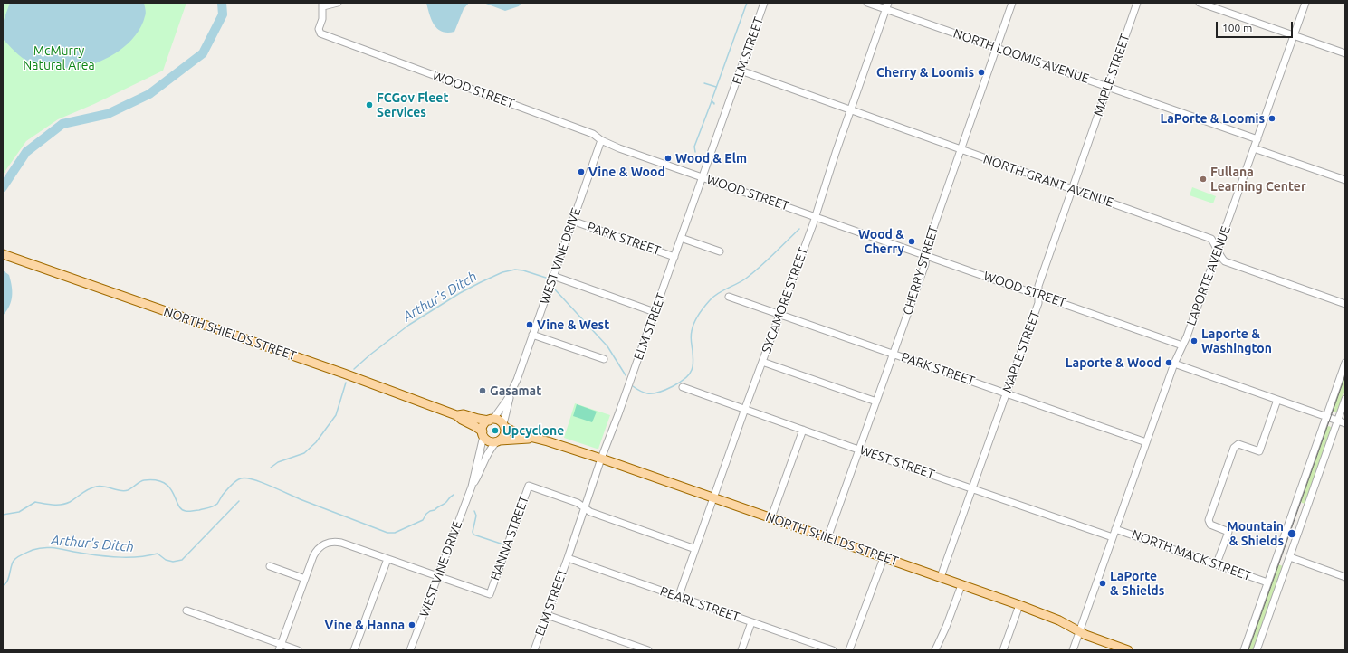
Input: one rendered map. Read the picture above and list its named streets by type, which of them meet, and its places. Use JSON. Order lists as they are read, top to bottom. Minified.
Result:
{"streets":{"main road":["NORTH SHIELDS STREET"],"street":["ELM STREET","NORTH LOOMIS AVENUE","MAPLE STREET","WOOD STREET","NORTH GRANT AVENUE","PARK STREET","WEST VINE DRIVE","CHERRY STREET","LAPORTE AVENUE","SYCAMORE STREET","WEST STREET","HANNA STREET","NORTH MACK STREET","PEARL STREET"]},"crossings":[["ELM STREET","WOOD STREET"],["ELM STREET","NORTH GRANT AVENUE"],["ELM STREET","PARK STREET"],["ELM STREET","NORTH SHIELDS STREET"],["ELM STREET","HANNA STREET"],["ELM STREET","PEARL STREET"],["NORTH LOOMIS AVENUE","MAPLE STREET"],["NORTH LOOMIS AVENUE","CHERRY STREET"],["NORTH LOOMIS AVENUE","LAPORTE AVENUE"],["NORTH LOOMIS AVENUE","SYCAMORE STREET"],["MAPLE STREET","WOOD STREET"],["MAPLE STREET","NORTH GRANT AVENUE"],["MAPLE STREET","PARK STREET"],["MAPLE STREET","NORTH SHIELDS STREET"],["MAPLE STREET","WEST STREET"],["WOOD STREET","WEST VINE DRIVE"],["WOOD STREET","CHERRY STREET"],["WOOD STREET","LAPORTE AVENUE"],["WOOD STREET","SYCAMORE STREET"],["NORTH GRANT AVENUE","CHERRY STREET"],["NORTH GRANT AVENUE","LAPORTE AVENUE"],["NORTH GRANT AVENUE","SYCAMORE STREET"],["PARK STREET","WEST VINE DRIVE"],["PARK STREET","CHERRY STREET"],["PARK STREET","LAPORTE AVENUE"],["PARK STREET","SYCAMORE STREET"],["WEST VINE DRIVE","NORTH SHIELDS STREET"],["WEST VINE DRIVE","HANNA STREET"],["CHERRY STREET","NORTH SHIELDS STREET"],["CHERRY STREET","WEST STREET"],["LAPORTE AVENUE","NORTH SHIELDS STREET"],["LAPORTE AVENUE","WEST STREET"],["LAPORTE AVENUE","NORTH MACK STREET"],["SYCAMORE STREET","NORTH SHIELDS STREET"],["SYCAMORE STREET","WEST STREET"],["SYCAMORE STREET","HANNA STREET"],["SYCAMORE STREET","PEARL STREET"]],"water":["Arthur's Ditch"],"parks":["McMurry Natural Area"],"places":["Cherry & Loomis","FCGov Fleet Services","LaPorte & Loomis","Wood & Elm","Vine & Wood","Fullana Learning Center","Wood & Cherry","Vine & West","Laporte & Washington","Laporte & Wood","Gasamat","Upcyclone","Mountain & Shields","LaPorte & Shields","Vine & Hanna"],"scale_bar":"100 m"}
